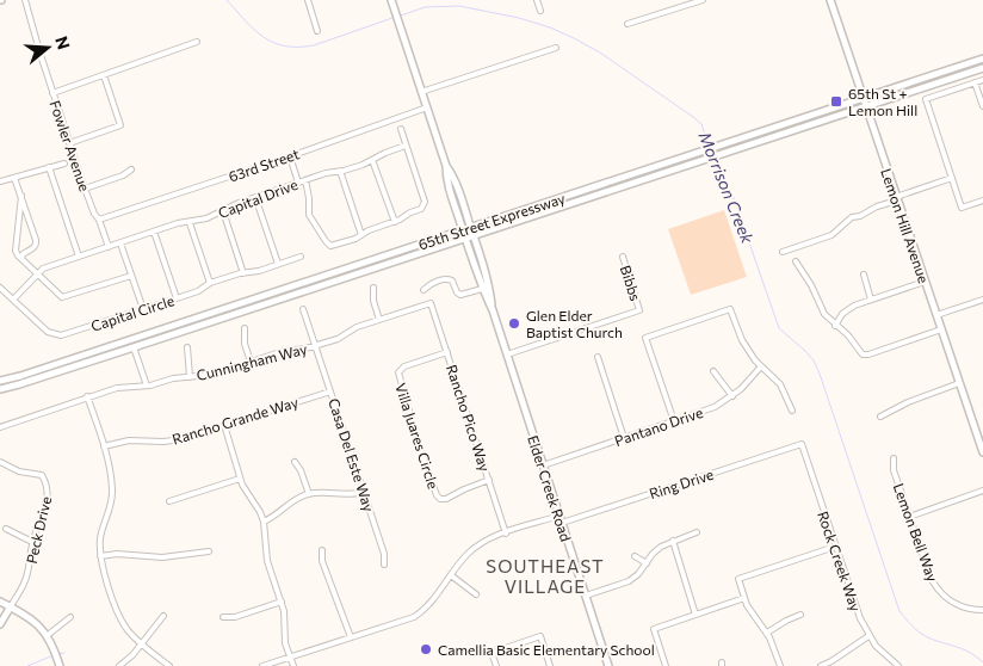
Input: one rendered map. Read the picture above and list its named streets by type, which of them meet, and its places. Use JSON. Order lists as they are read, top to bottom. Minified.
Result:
{"streets":{"main road":["65th Street Expressway","Lemon Hill Avenue","Elder Creek Road","Peck Drive"],"street":["Fowler Avenue","63rd Street","Capital Drive","Bibbs","Capital Circle","Cunningham Way","Rancho Pico Way","Rancho Grande Way","Pantano Drive","Villa Juares Circle","Casa Del Este Way","Ring Drive","Lemon Bell Way","Rock Creek Way"]},"crossings":[["Fowler Avenue","63rd Street"],["63rd Street","Elder Creek Road"],["Capital Drive","Capital Circle"],["65th Street Expressway","Lemon Hill Avenue"],["65th Street Expressway","Elder Creek Road"],["Bibbs","Elder Creek Road"],["Cunningham Way","Rancho Pico Way"],["Cunningham Way","Casa Del Este Way"],["Rancho Pico Way","Villa Juares Circle"],["Rancho Pico Way","Ring Drive"],["Rancho Grande Way","Casa Del Este Way"],["Pantano Drive","Elder Creek Road"],["Ring Drive","Elder Creek Road"],["Ring Drive","Rock Creek Way"]],"districts":["SOUTHEAST VILLAGE"],"water":["Morrison Creek"],"places":{"transit":["65th St + Lemon Hill"],"other":["Glen Elder Baptist Church","Camellia Basic Elementary School"]},"north":"right"}
